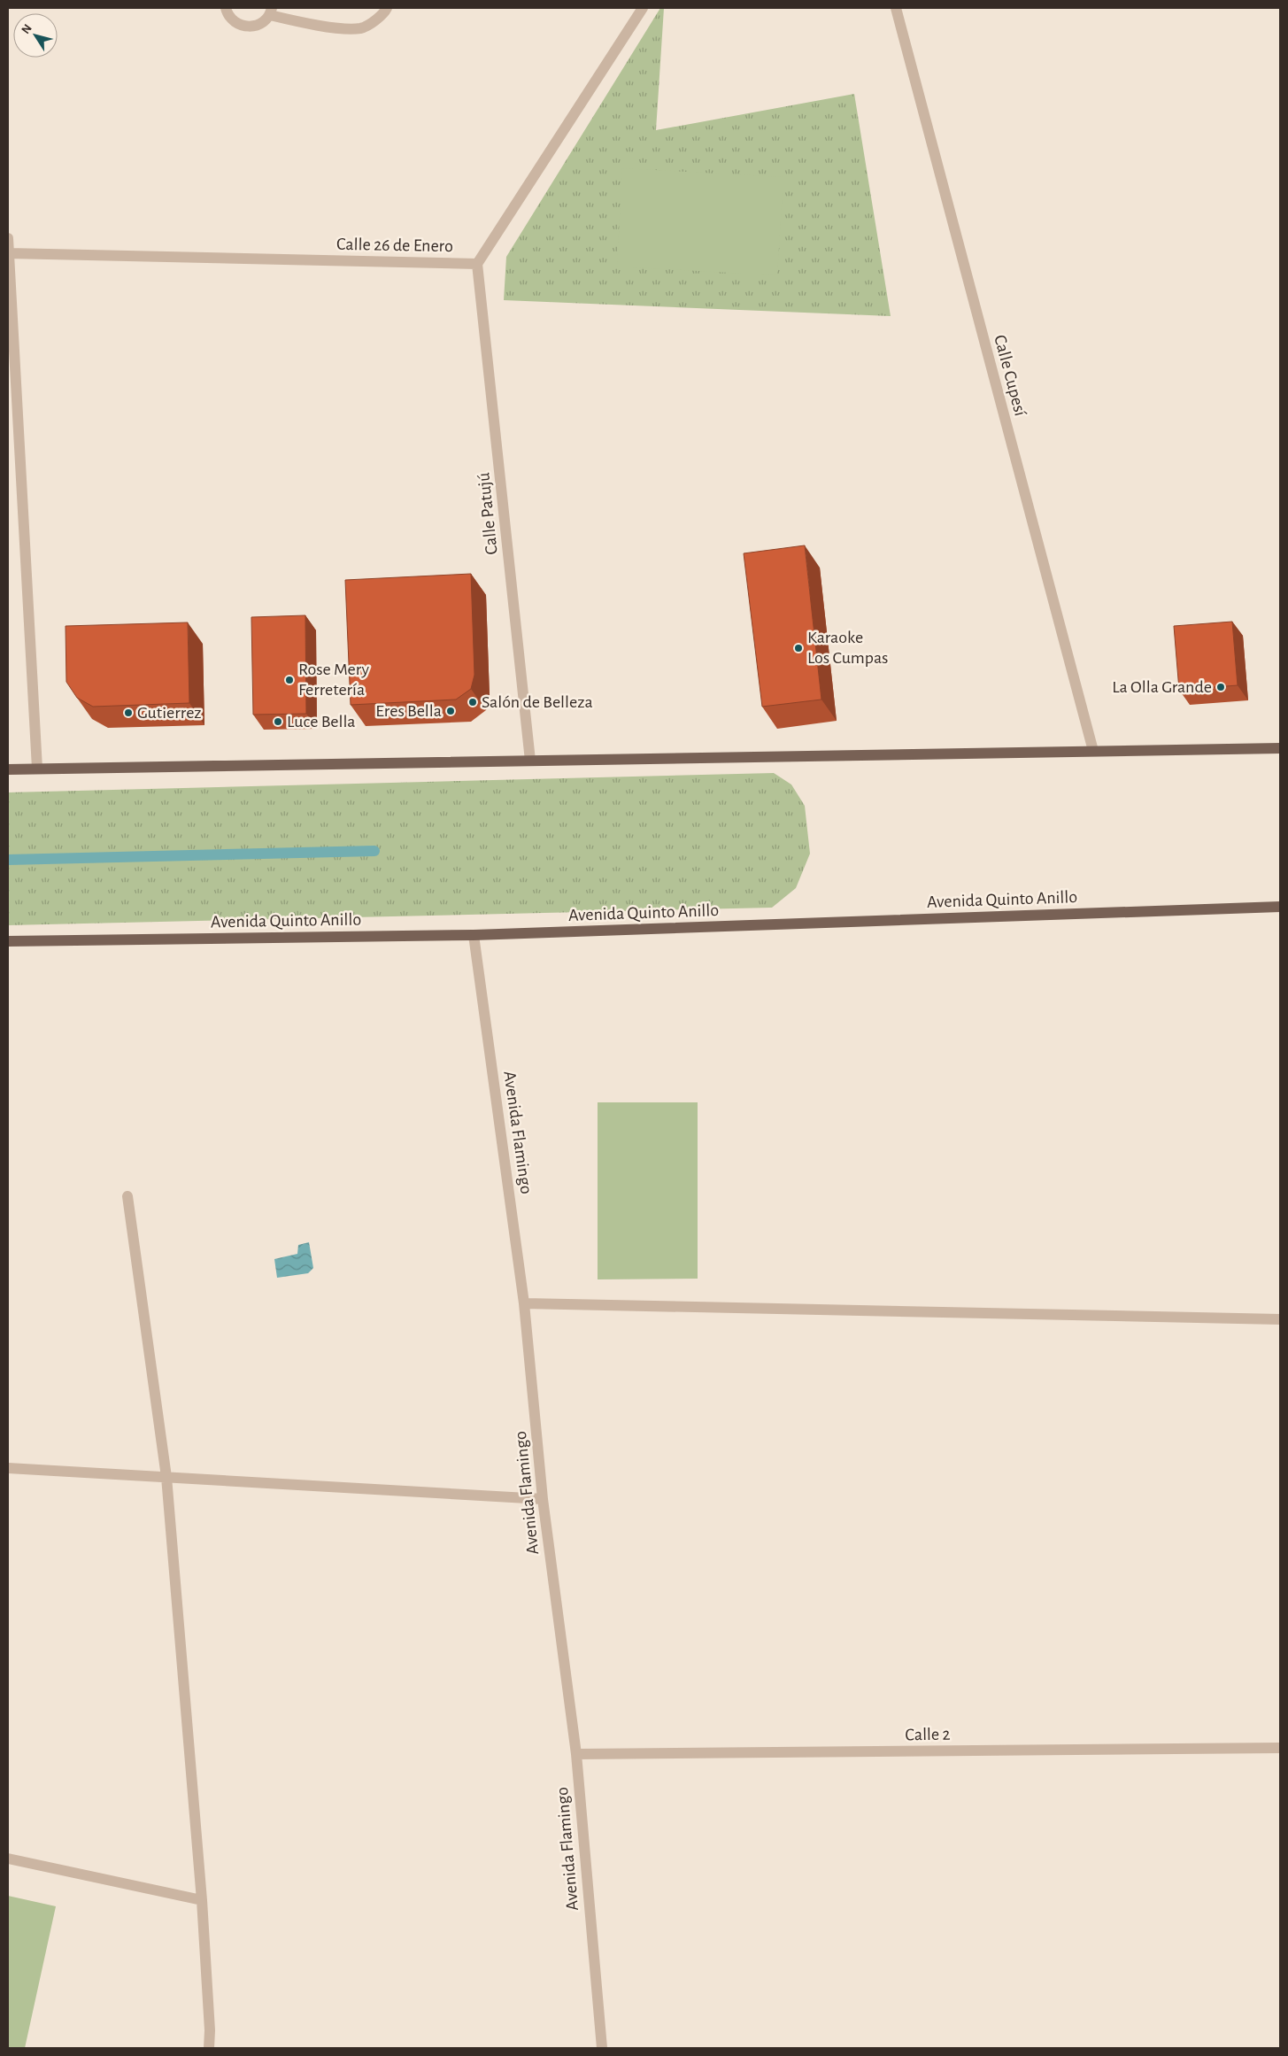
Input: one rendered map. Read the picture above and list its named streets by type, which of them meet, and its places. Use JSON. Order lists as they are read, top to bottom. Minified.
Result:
{"streets":{"main road":["Avenida Quinto Anillo"],"street":["Calle 26 de Enero","Calle Cupesí","Calle Patujú","Avenida Flamingo","Calle 2"]},"crossings":[["Calle 26 de Enero","Calle Patujú"],["Avenida Quinto Anillo","Avenida Flamingo"],["Avenida Flamingo","Calle 2"]],"places":["Karaoke Los Cumpas","Rose Mery Ferretería","La Olla Grande","Salón de Belleza","Eres Bella","Gutierrez","Luce Bella"],"north":"top left"}
